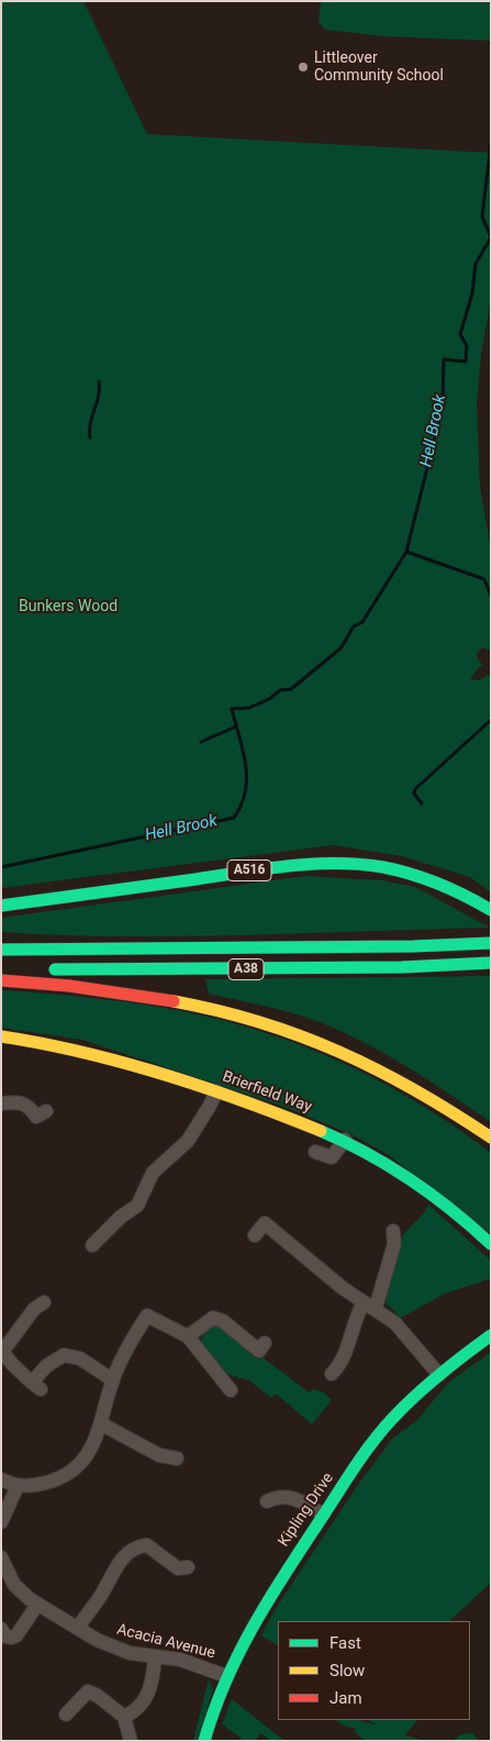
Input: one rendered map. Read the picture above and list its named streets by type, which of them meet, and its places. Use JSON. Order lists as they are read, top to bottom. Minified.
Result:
{"streets":{"main road":["A516","A38","Brierfield Way","Kipling Drive"],"street":["Acacia Avenue"]},"crossings":[["Kipling Drive","Acacia Avenue"]],"water":["Hell Brook"],"parks":["Bunkers Wood"],"places":["Littleover Community School"],"legend":["Fast","Slow","Jam"]}
